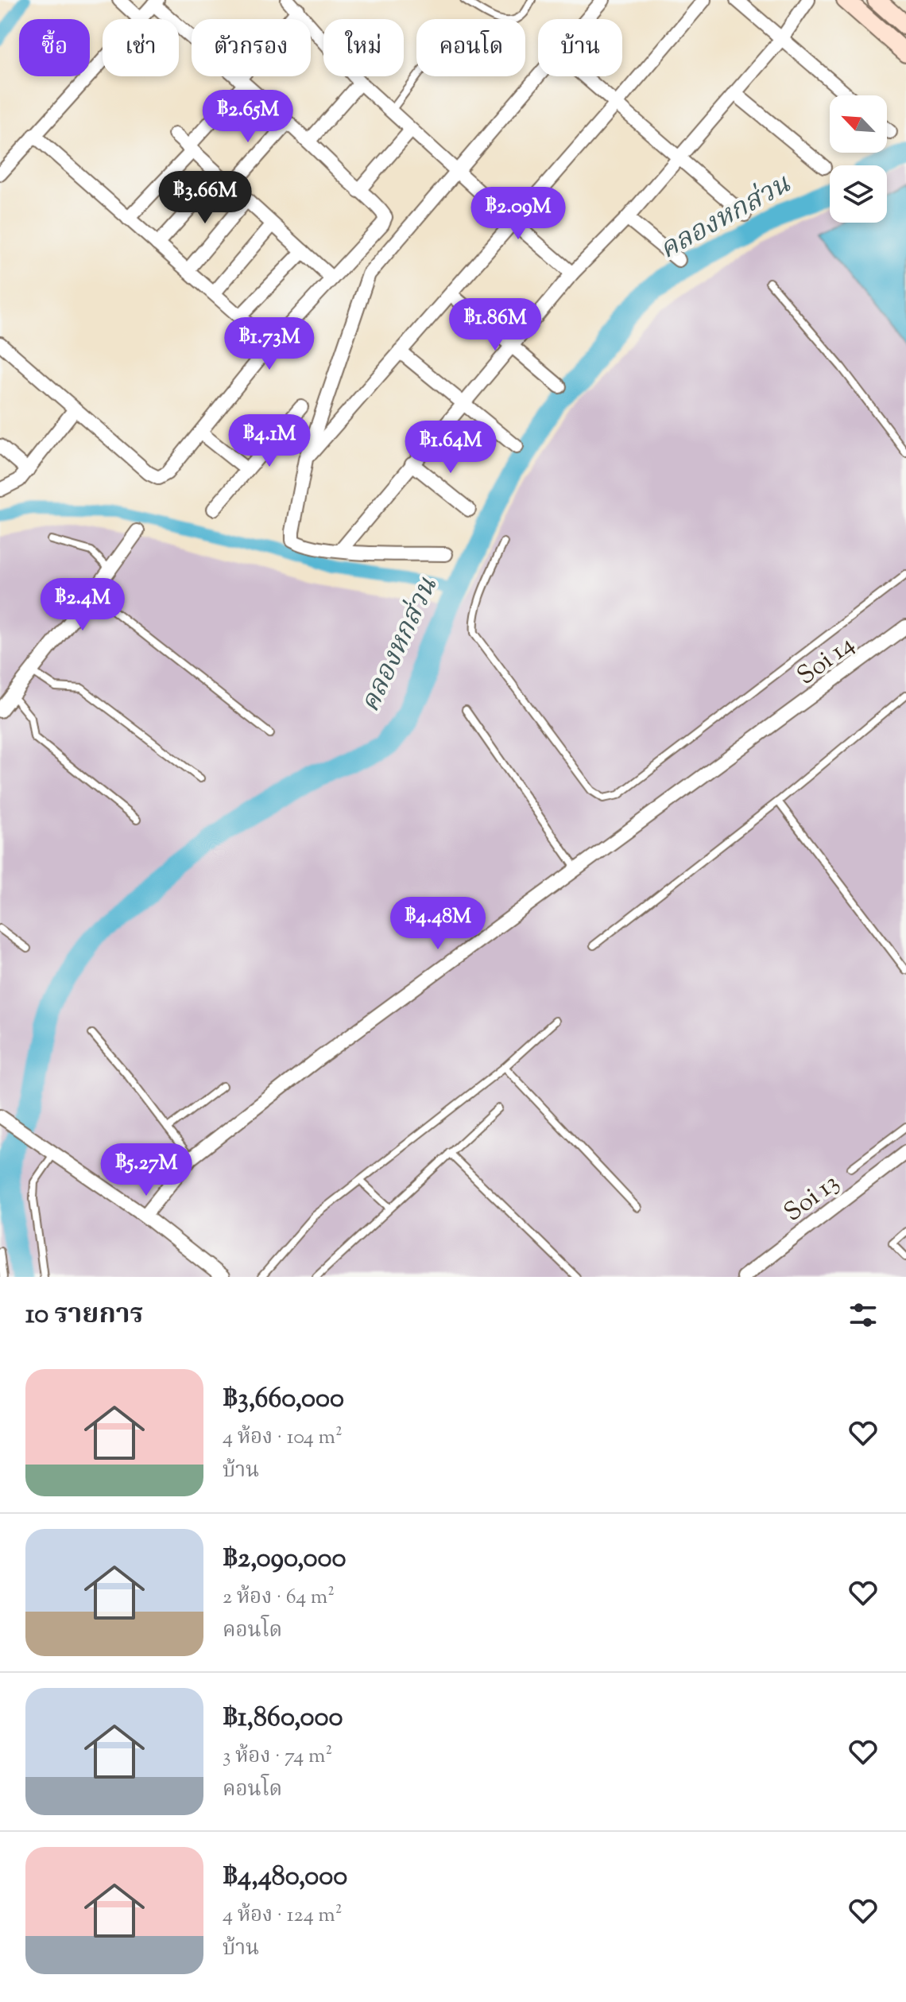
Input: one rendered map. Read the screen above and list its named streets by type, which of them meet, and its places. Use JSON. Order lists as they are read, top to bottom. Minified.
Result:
{"streets":{"street":["Soi 14","Soi 13"]},"water":["คลองหกส่วน"],"north":"top left","page":{"chip":["ซื้อ","เช่า","ตัวกรอง","ใหม่","คอนโด","บ้าน"],"price":["฿2.65M","฿3.66M","฿2.09M","฿1.86M","฿1.73M","฿4.1M","฿1.64M","฿2.4M","฿4.48M","฿5.27M"],"heading":"10 รายการ","list":[{"name":"฿3,660,000","note":"4 ห้อง · 104 m² · บ้าน"},{"name":"฿2,090,000","note":"2 ห้อง · 64 m² · คอนโด"},{"name":"฿1,860,000","note":"3 ห้อง · 74 m² · คอนโด"},{"name":"฿4,480,000","note":"4 ห้อง · 124 m² · บ้าน"}]}}
